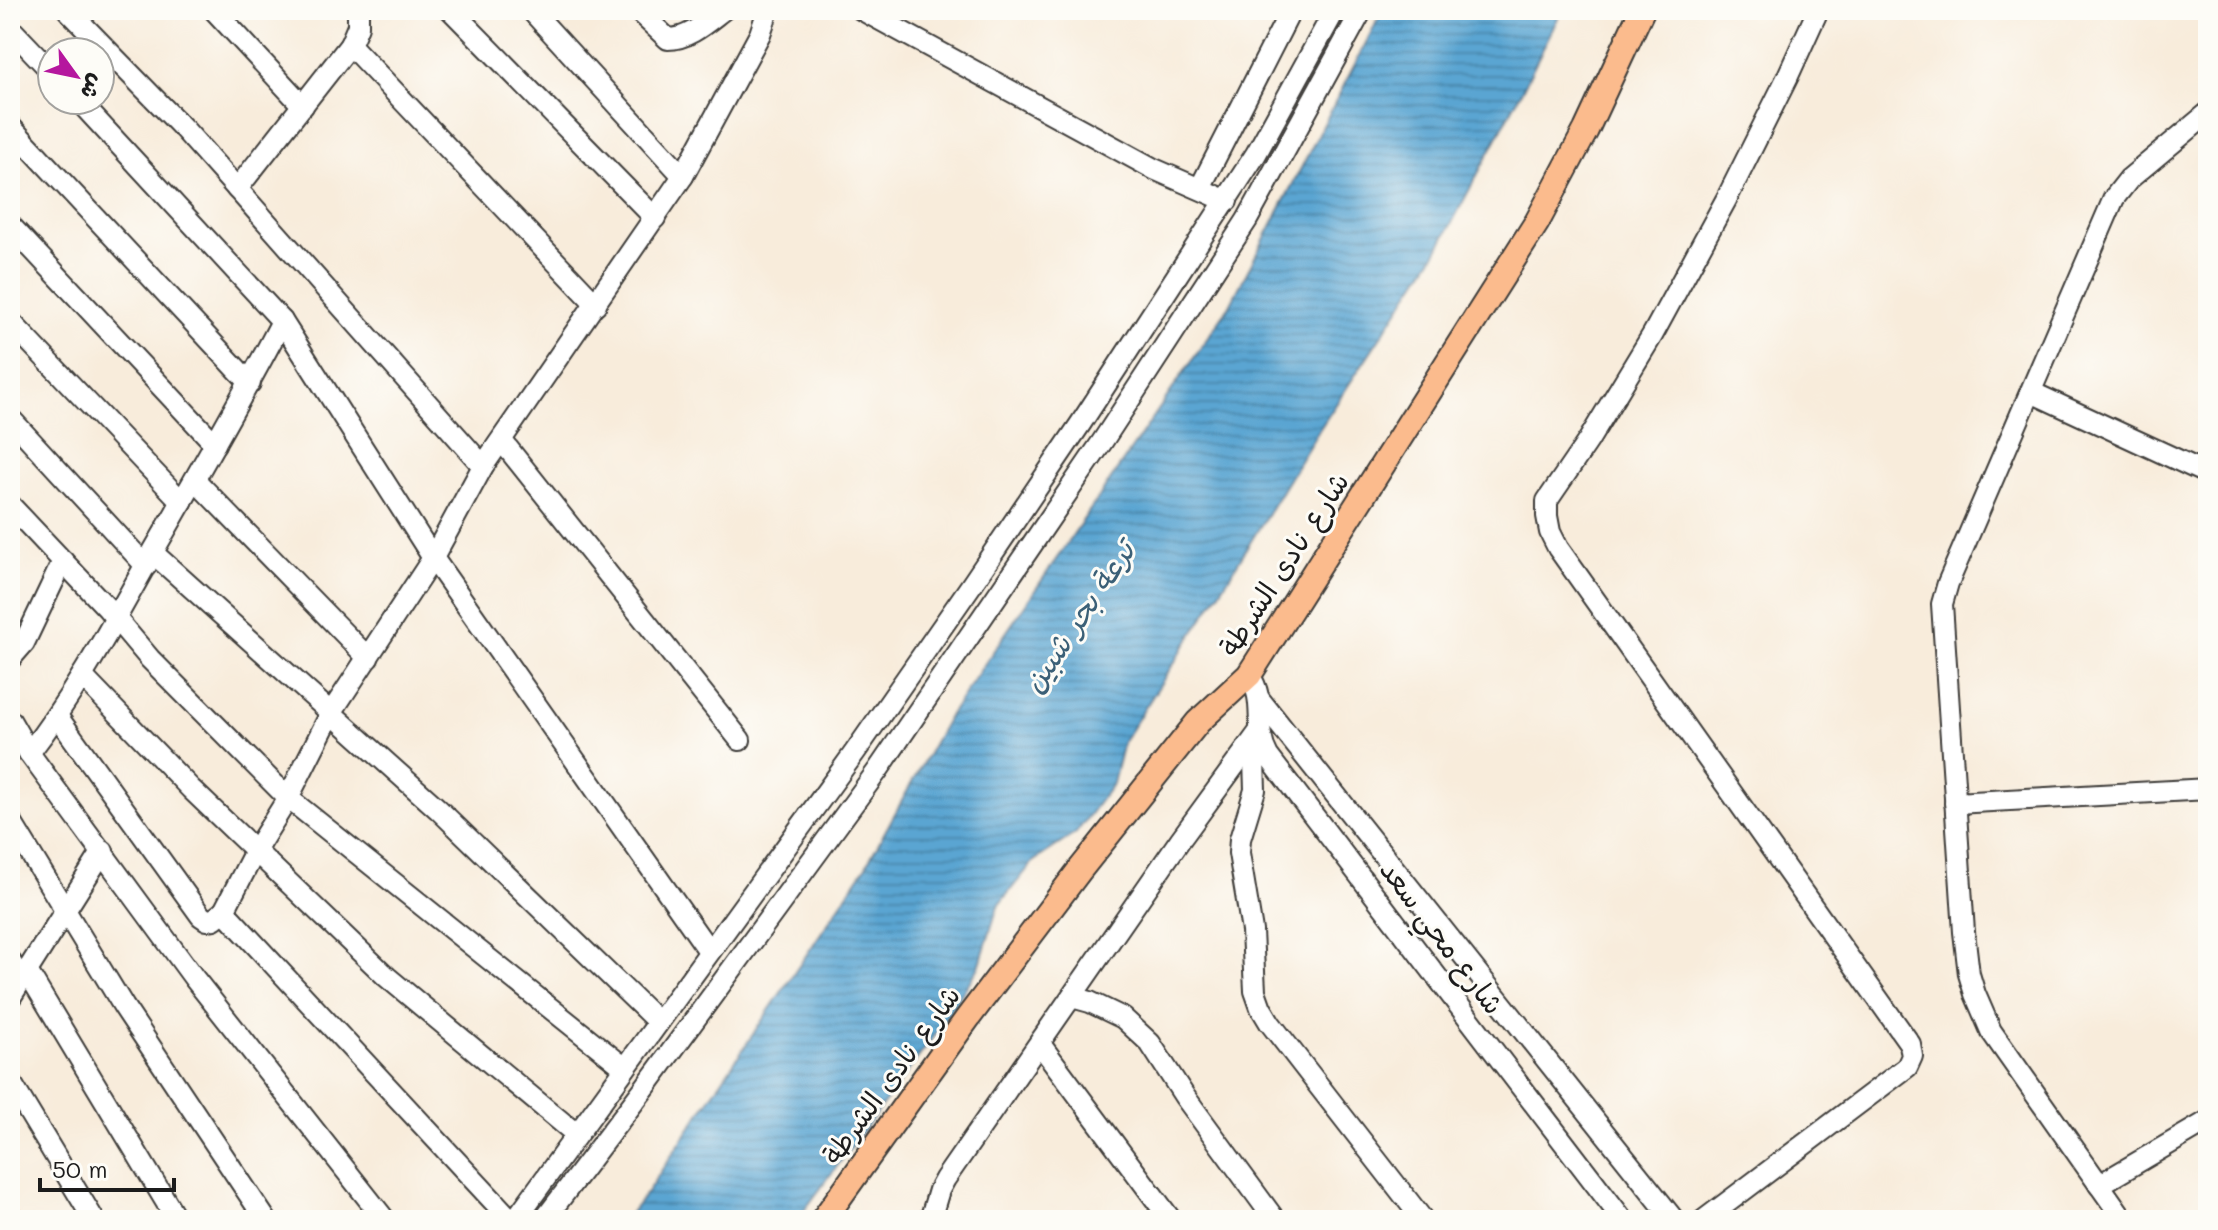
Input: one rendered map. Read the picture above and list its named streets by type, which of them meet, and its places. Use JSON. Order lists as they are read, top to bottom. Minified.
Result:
{"streets":{"main road":["شارع نادى الشرطة"],"street":["شارع محي سعد"]},"crossings":[["شارع نادى الشرطة","شارع محي سعد"]],"water":["ترعة بحر شبين"],"scale_bar":"50 m","north":"bottom right"}
